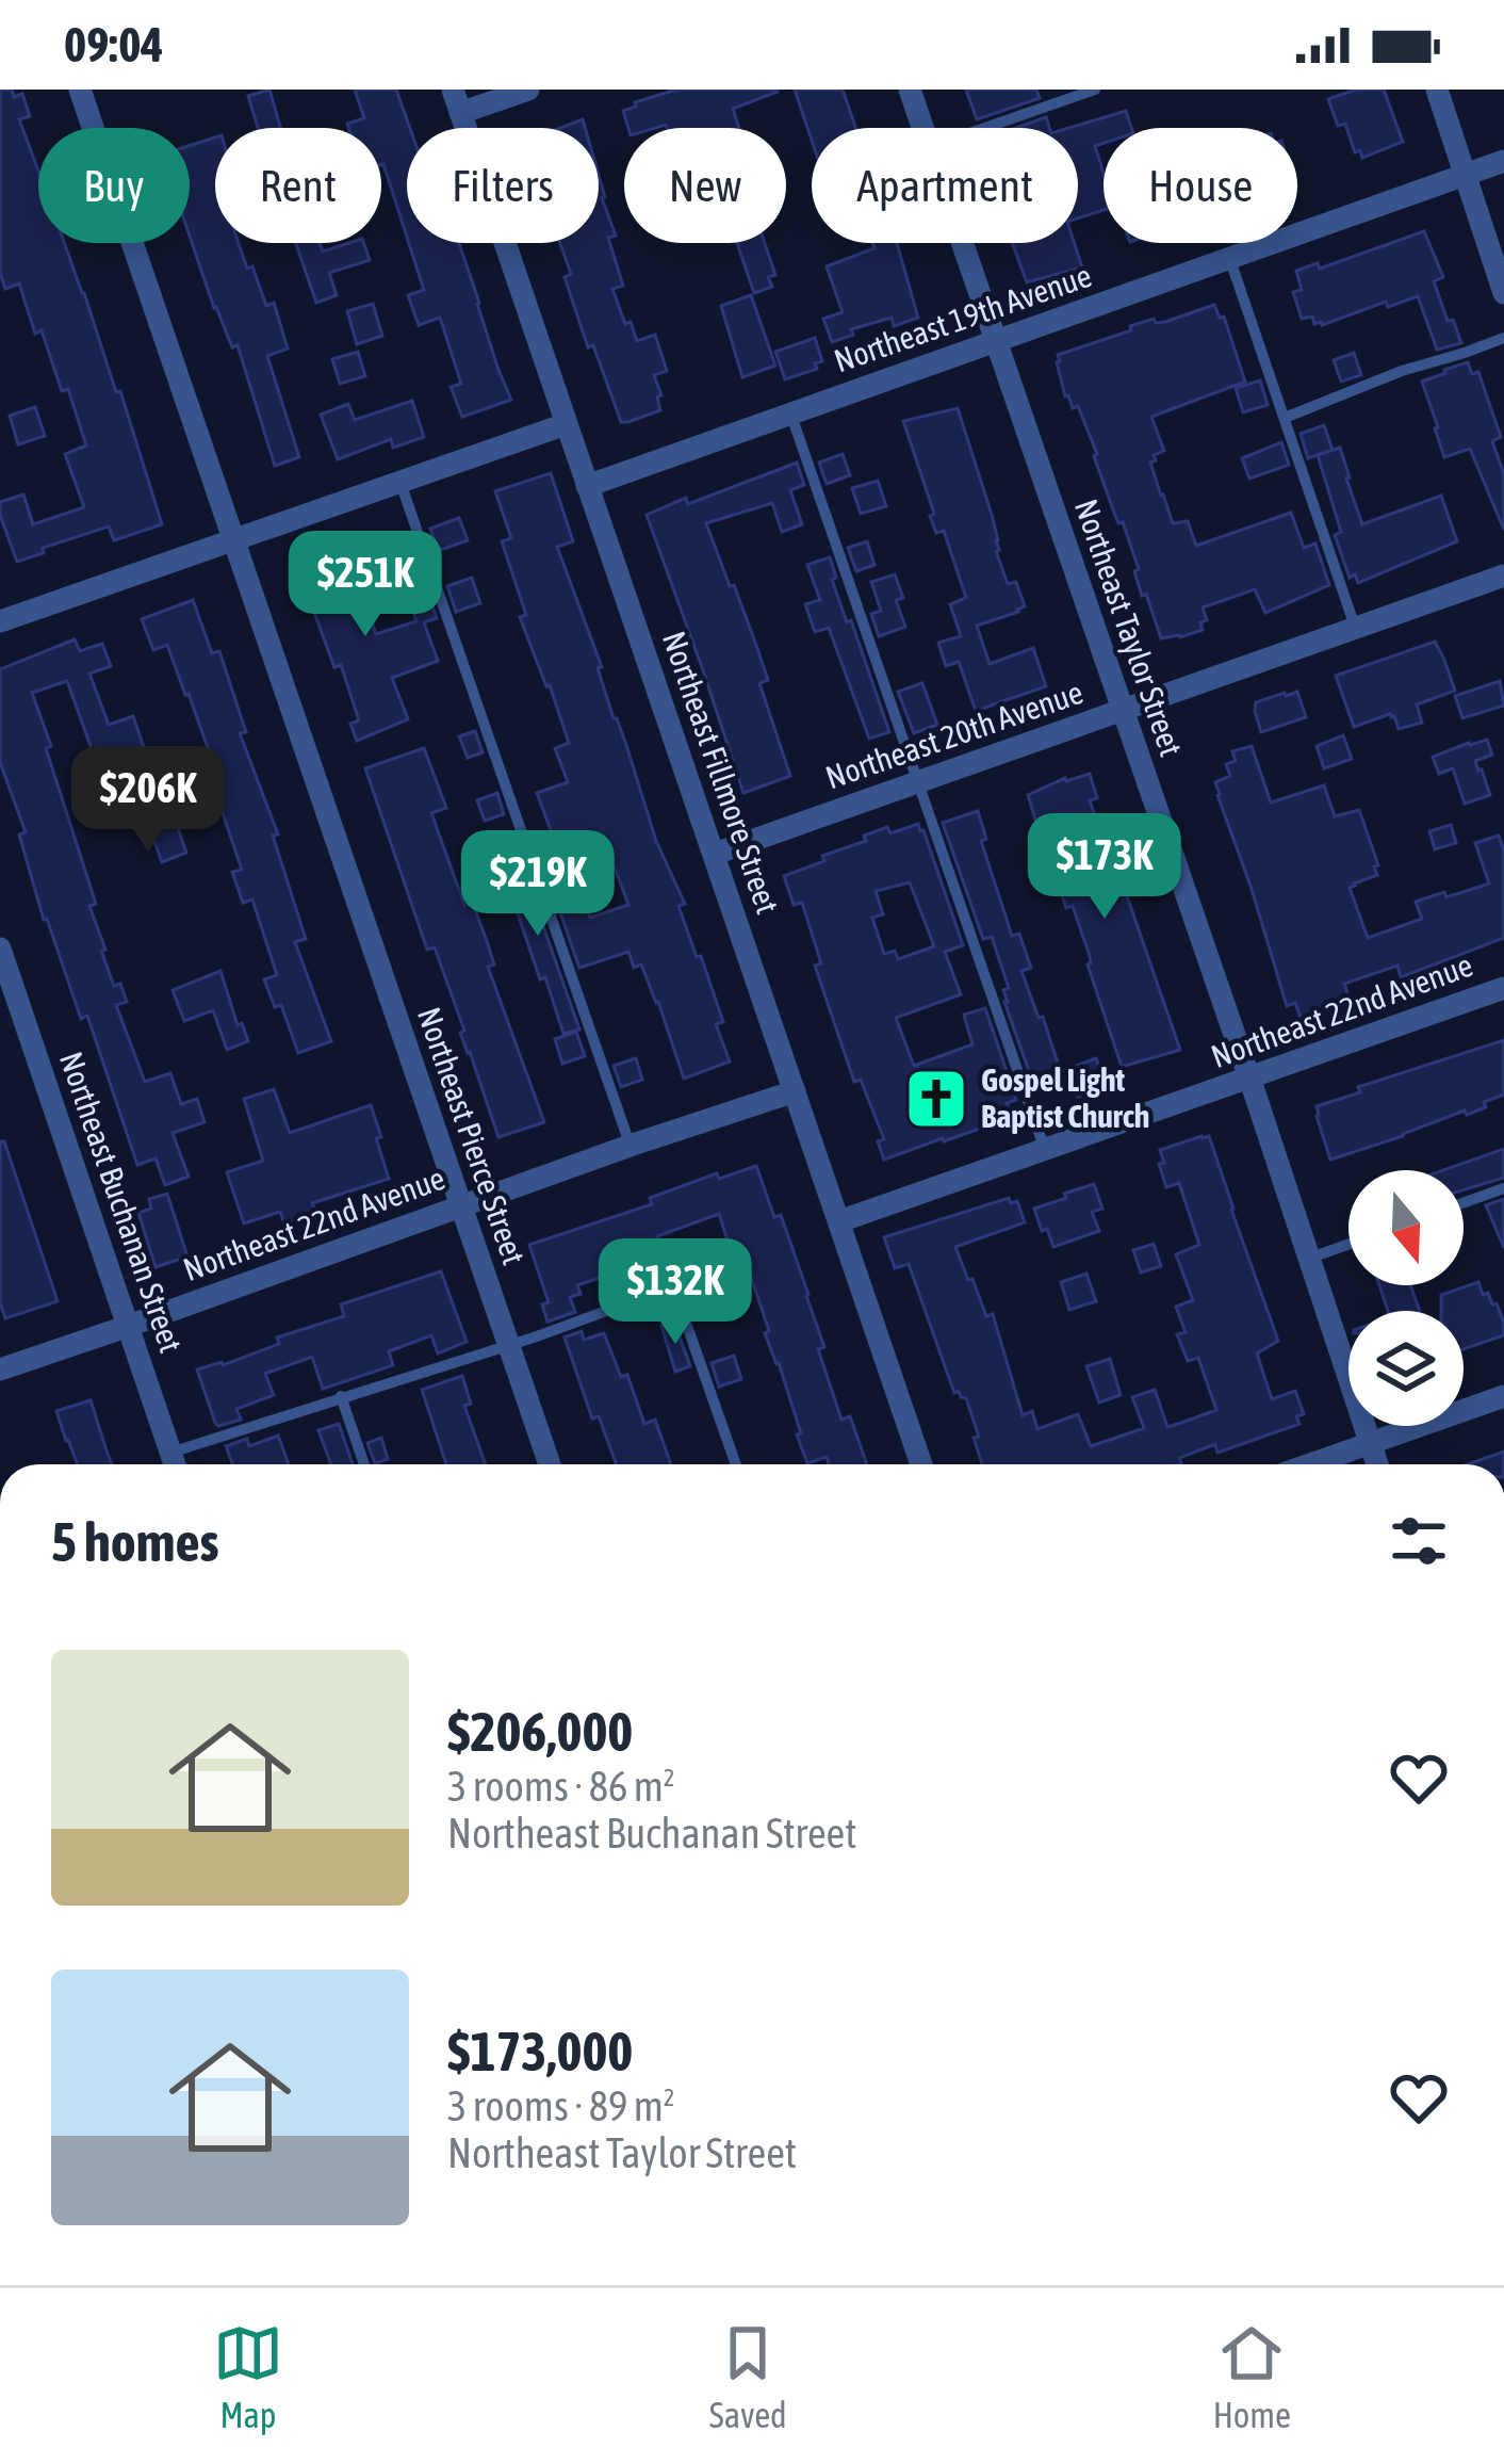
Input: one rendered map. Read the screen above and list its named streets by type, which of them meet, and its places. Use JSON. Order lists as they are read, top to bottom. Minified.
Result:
{"streets":{"street":["Northeast 19th Avenue","Northeast Taylor Street","Northeast 20th Avenue","Northeast Fillmore Street","Northeast 22nd Avenue","Northeast Pierce Street","Northeast Buchanan Street"]},"crossings":[["Northeast 19th Avenue","Northeast Taylor Street"],["Northeast 19th Avenue","Northeast Fillmore Street"],["Northeast Taylor Street","Northeast 20th Avenue"],["Northeast Taylor Street","Northeast 22nd Avenue"],["Northeast 20th Avenue","Northeast Fillmore Street"],["Northeast Fillmore Street","Northeast 22nd Avenue"],["Northeast 22nd Avenue","Northeast Pierce Street"],["Northeast 22nd Avenue","Northeast Buchanan Street"]],"places":{"church":["Gospel Light Baptist Church"]},"north":"bottom","page":{"status":"09:04","chip":["Buy","Rent","Filters","New","Apartment","House"],"price":["$251K","$206K","$173K","$219K","$132K"],"heading":"5 homes","list":[{"name":"$206,000","note":"3 rooms · 86 m² · Northeast Buchanan Street"},{"name":"$173,000","note":"3 rooms · 89 m² · Northeast Taylor Street"}],"tabs":["Map","Saved","Home"]}}
